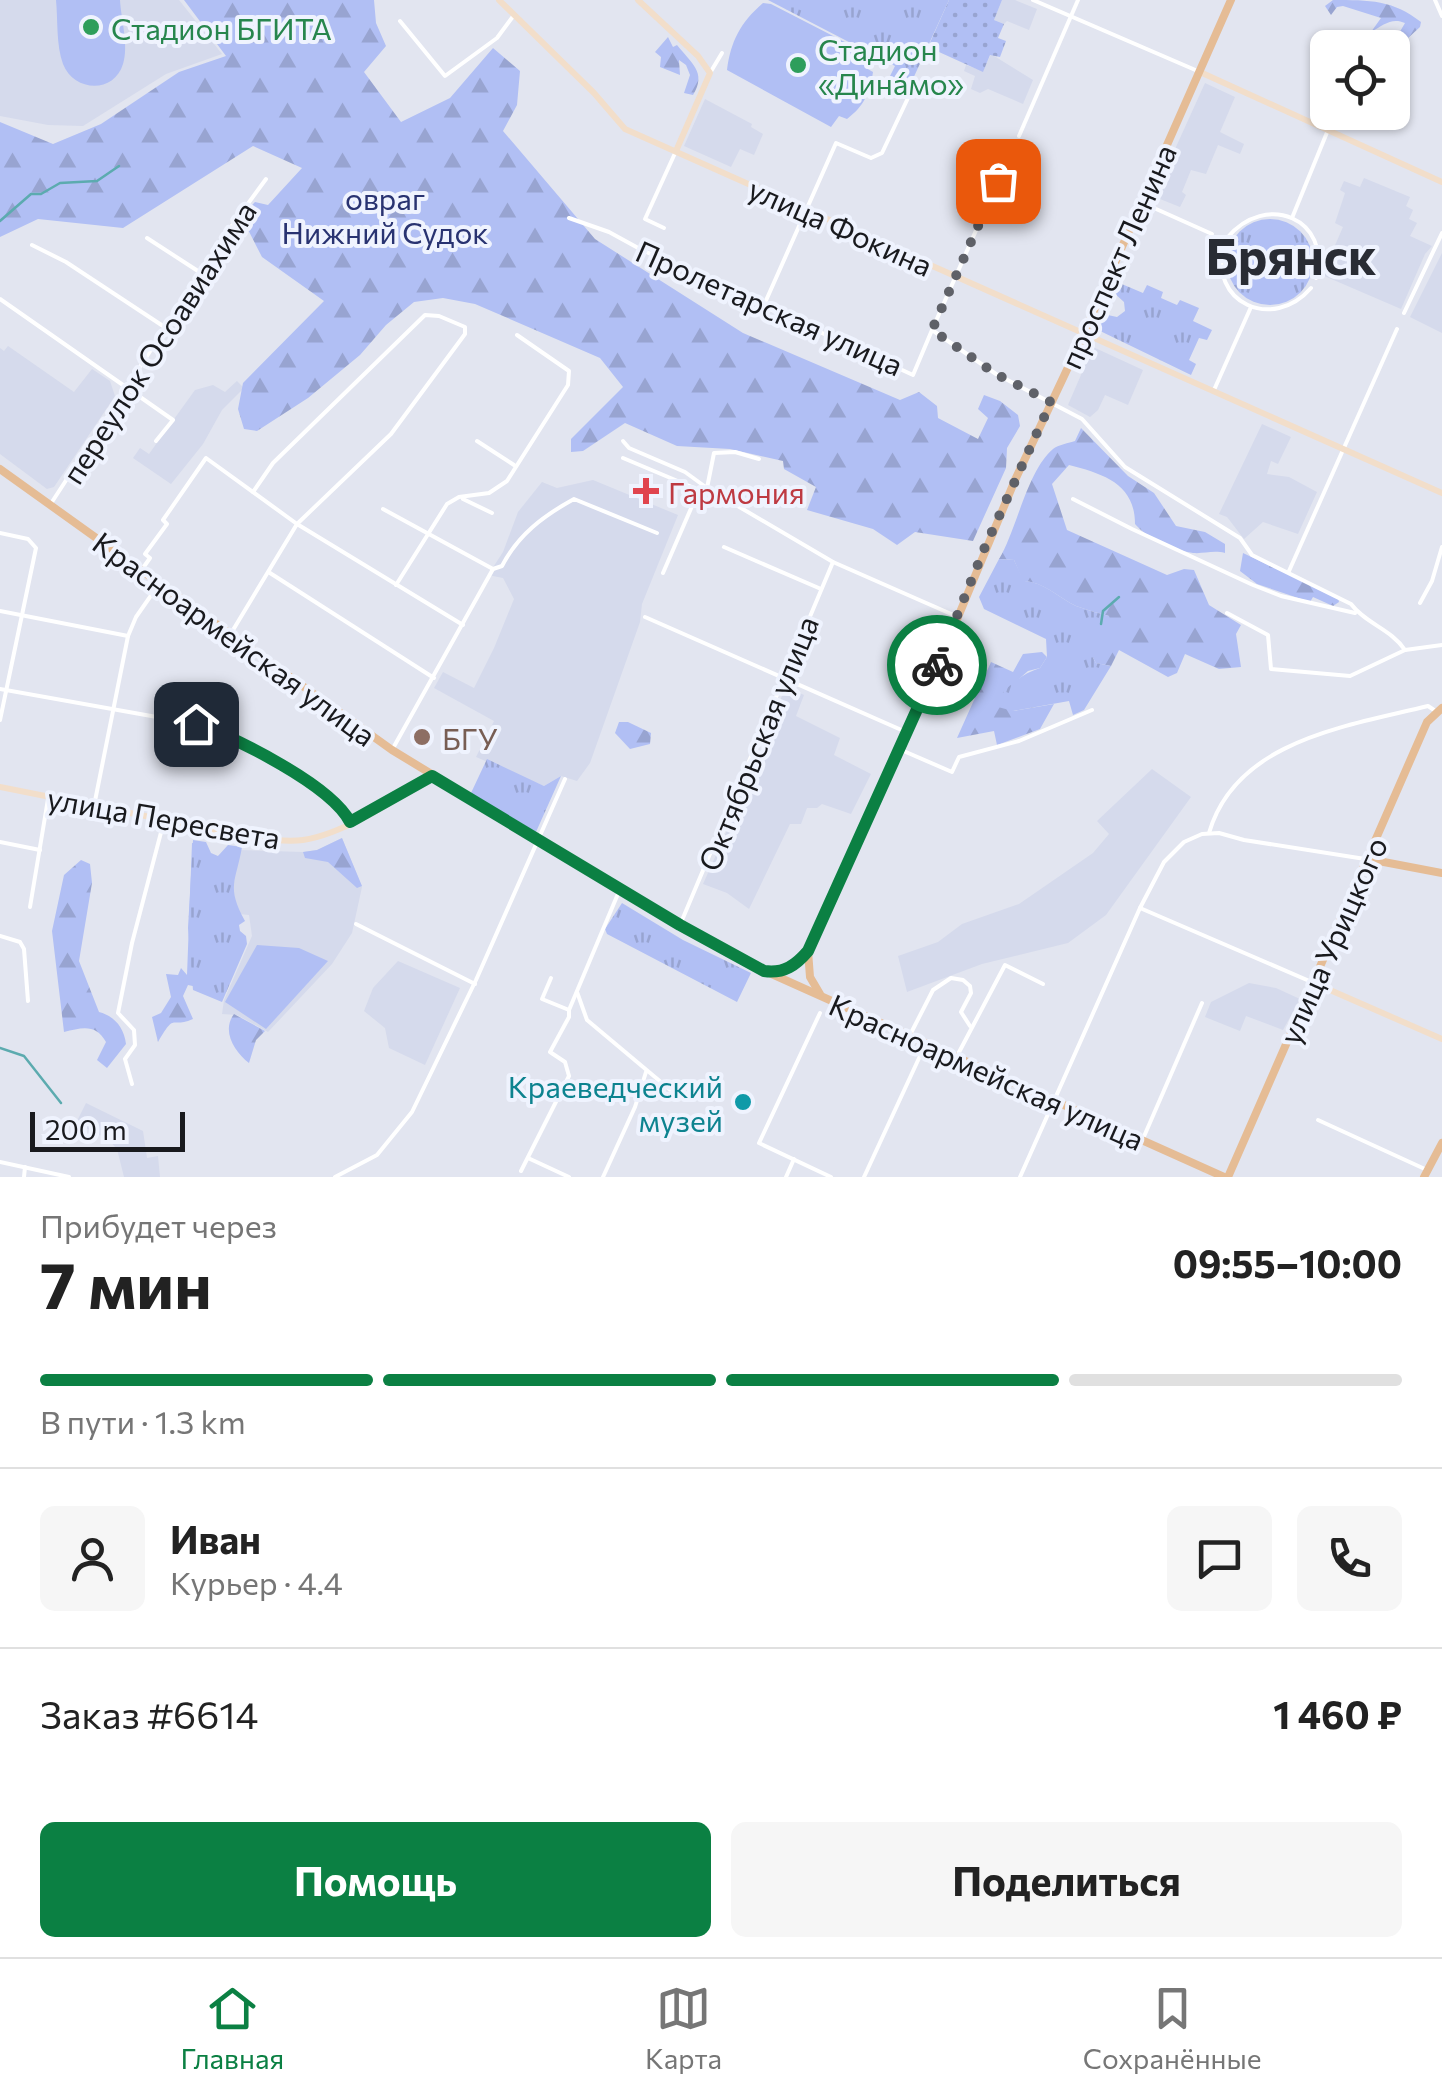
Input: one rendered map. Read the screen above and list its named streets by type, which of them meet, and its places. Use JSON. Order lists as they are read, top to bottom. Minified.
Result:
{"streets":{"main road":["улица Фокина","проспект Ленина","Красноармейская улица","улица Пересвета","улица Урицкого"],"street":["Пролетарская улица","переулок Осоавиахима","Октябрьская улица"]},"crossings":[["улица Фокина","проспект Ленина"],["проспект Ленина","Пролетарская улица"],["переулок Осоавиахима","Красноармейская улица"],["Красноармейская улица","Октябрьская улица"],["Красноармейская улица","улица Пересвета"],["Красноармейская улица","улица Урицкого"]],"districts":["Брянск"],"parks":["овраг Нижний Судок"],"places":{"other":["Стадион БГИТА","Стадион «Дина́мо»","БГУ","Краеведческий музей"],"health":["Гармония"]},"scale_bar":"200 m","page":{"scale":"200 m","heading":["7 мин","Прибудет через","09:55–10:00"],"panel":["Иван","Курьер · 4.4","Заказ #6614","1 460 ₽"],"bar":"В пути · 1.3 km","buttons":["Помощь","Поделиться"],"tabs":["Главная","Карта","Сохранённые"]}}
